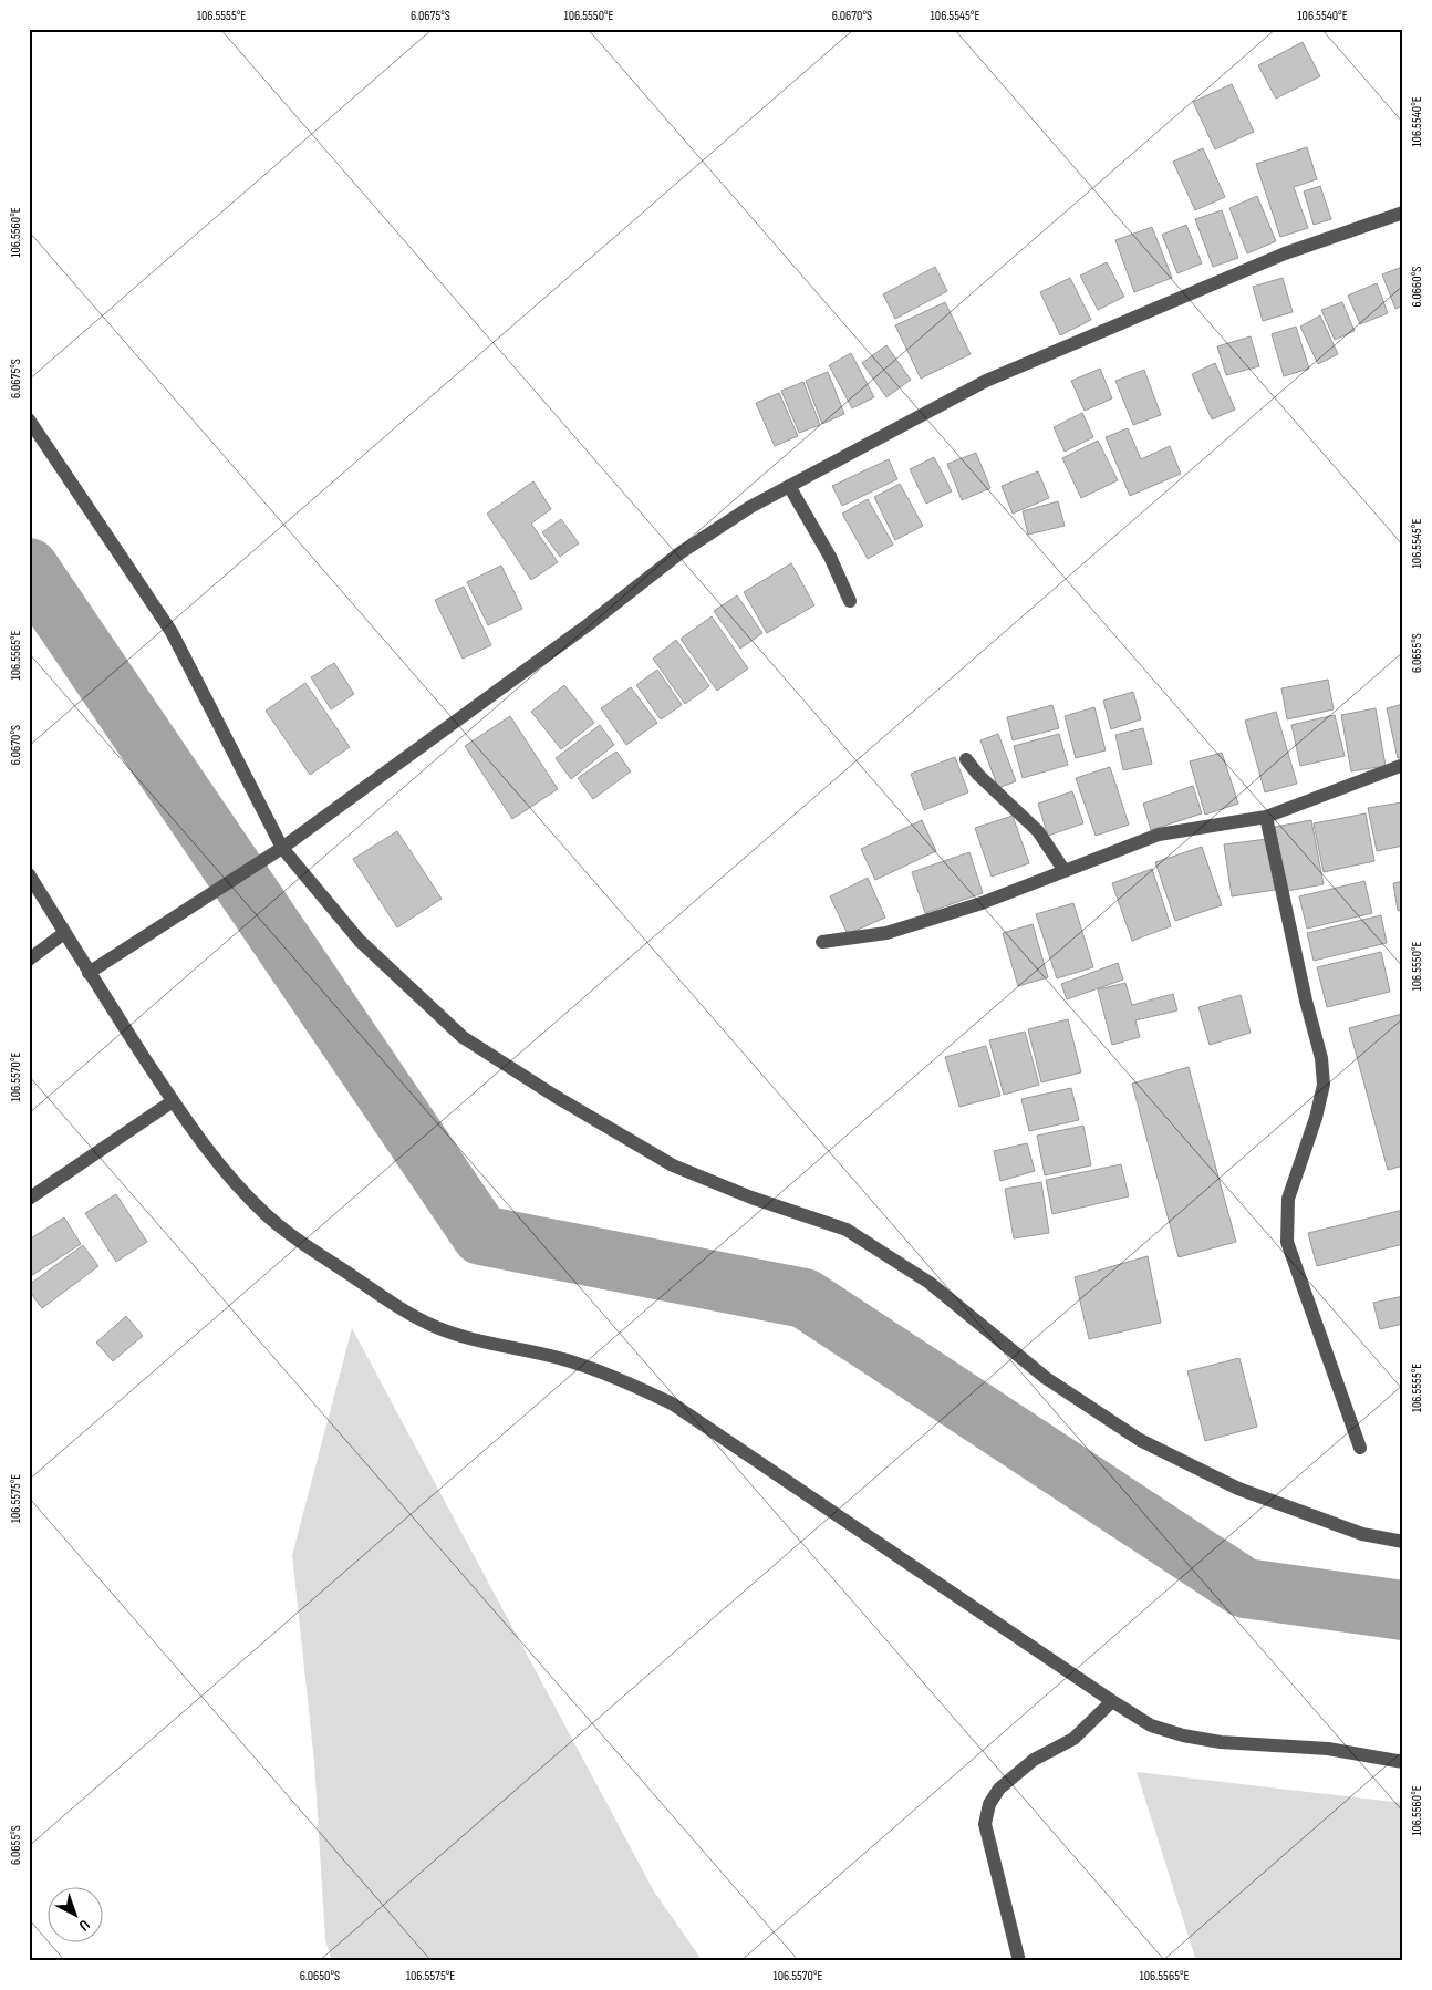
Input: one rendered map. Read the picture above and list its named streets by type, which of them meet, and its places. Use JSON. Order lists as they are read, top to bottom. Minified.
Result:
{"north":"bottom right","coordinates":["106.5555°E","6.0675°S","106.5550°E","6.0670°S","106.5545°E","106.5540°E","106.5560°E","6.0660°S","6.0655°S","106.5565°E","106.5570°E","106.5575°E","6.0650°S"]}
